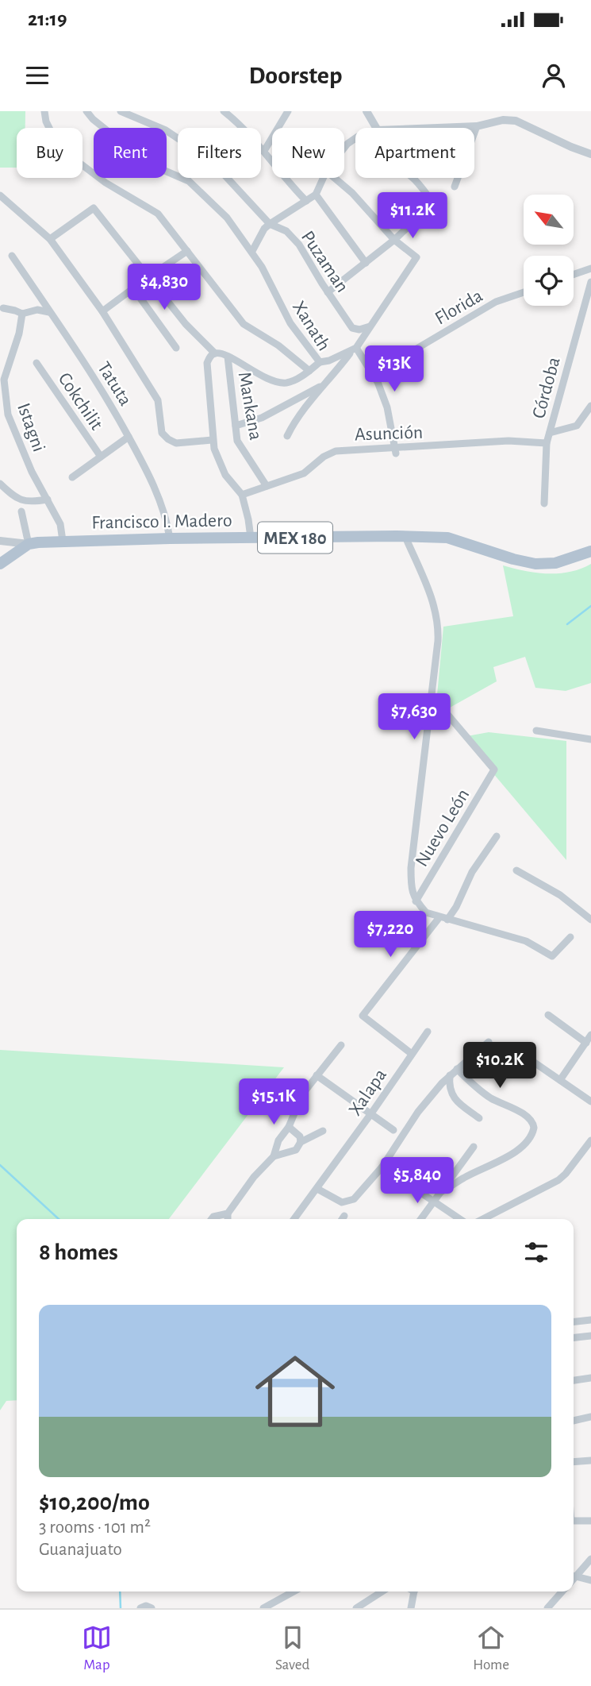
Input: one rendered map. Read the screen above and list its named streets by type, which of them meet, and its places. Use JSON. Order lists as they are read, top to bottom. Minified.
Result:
{"streets":{"main road":["Francisco I. Madero","MEX 180"],"street":["Puzaman","Florida","Xanath","Tatuta","Córdoba","Cokchilit","Mankana","Istagni","Asunción","Nuevo León","Xalapa"]},"crossings":[["Xanath","Mankana"],["Tatuta","Francisco I. Madero"],["Córdoba","Asunción"],["Mankana","Asunción"],["Istagni","Francisco I. Madero"]],"north":"top left","page":{"status":"21:19","header":"Doorstep","chip":["Buy","Rent","Filters","New","Apartment"],"price":["$11.2K","$4,830","$13K","$7,630","$7,220","$10.2K","$15.1K","$5,840"],"heading":"8 homes","list":[{"name":"$10,200/mo","note":"3 rooms · 101 m² · Guanajuato"}],"tabs":["Map","Saved","Home"]}}
